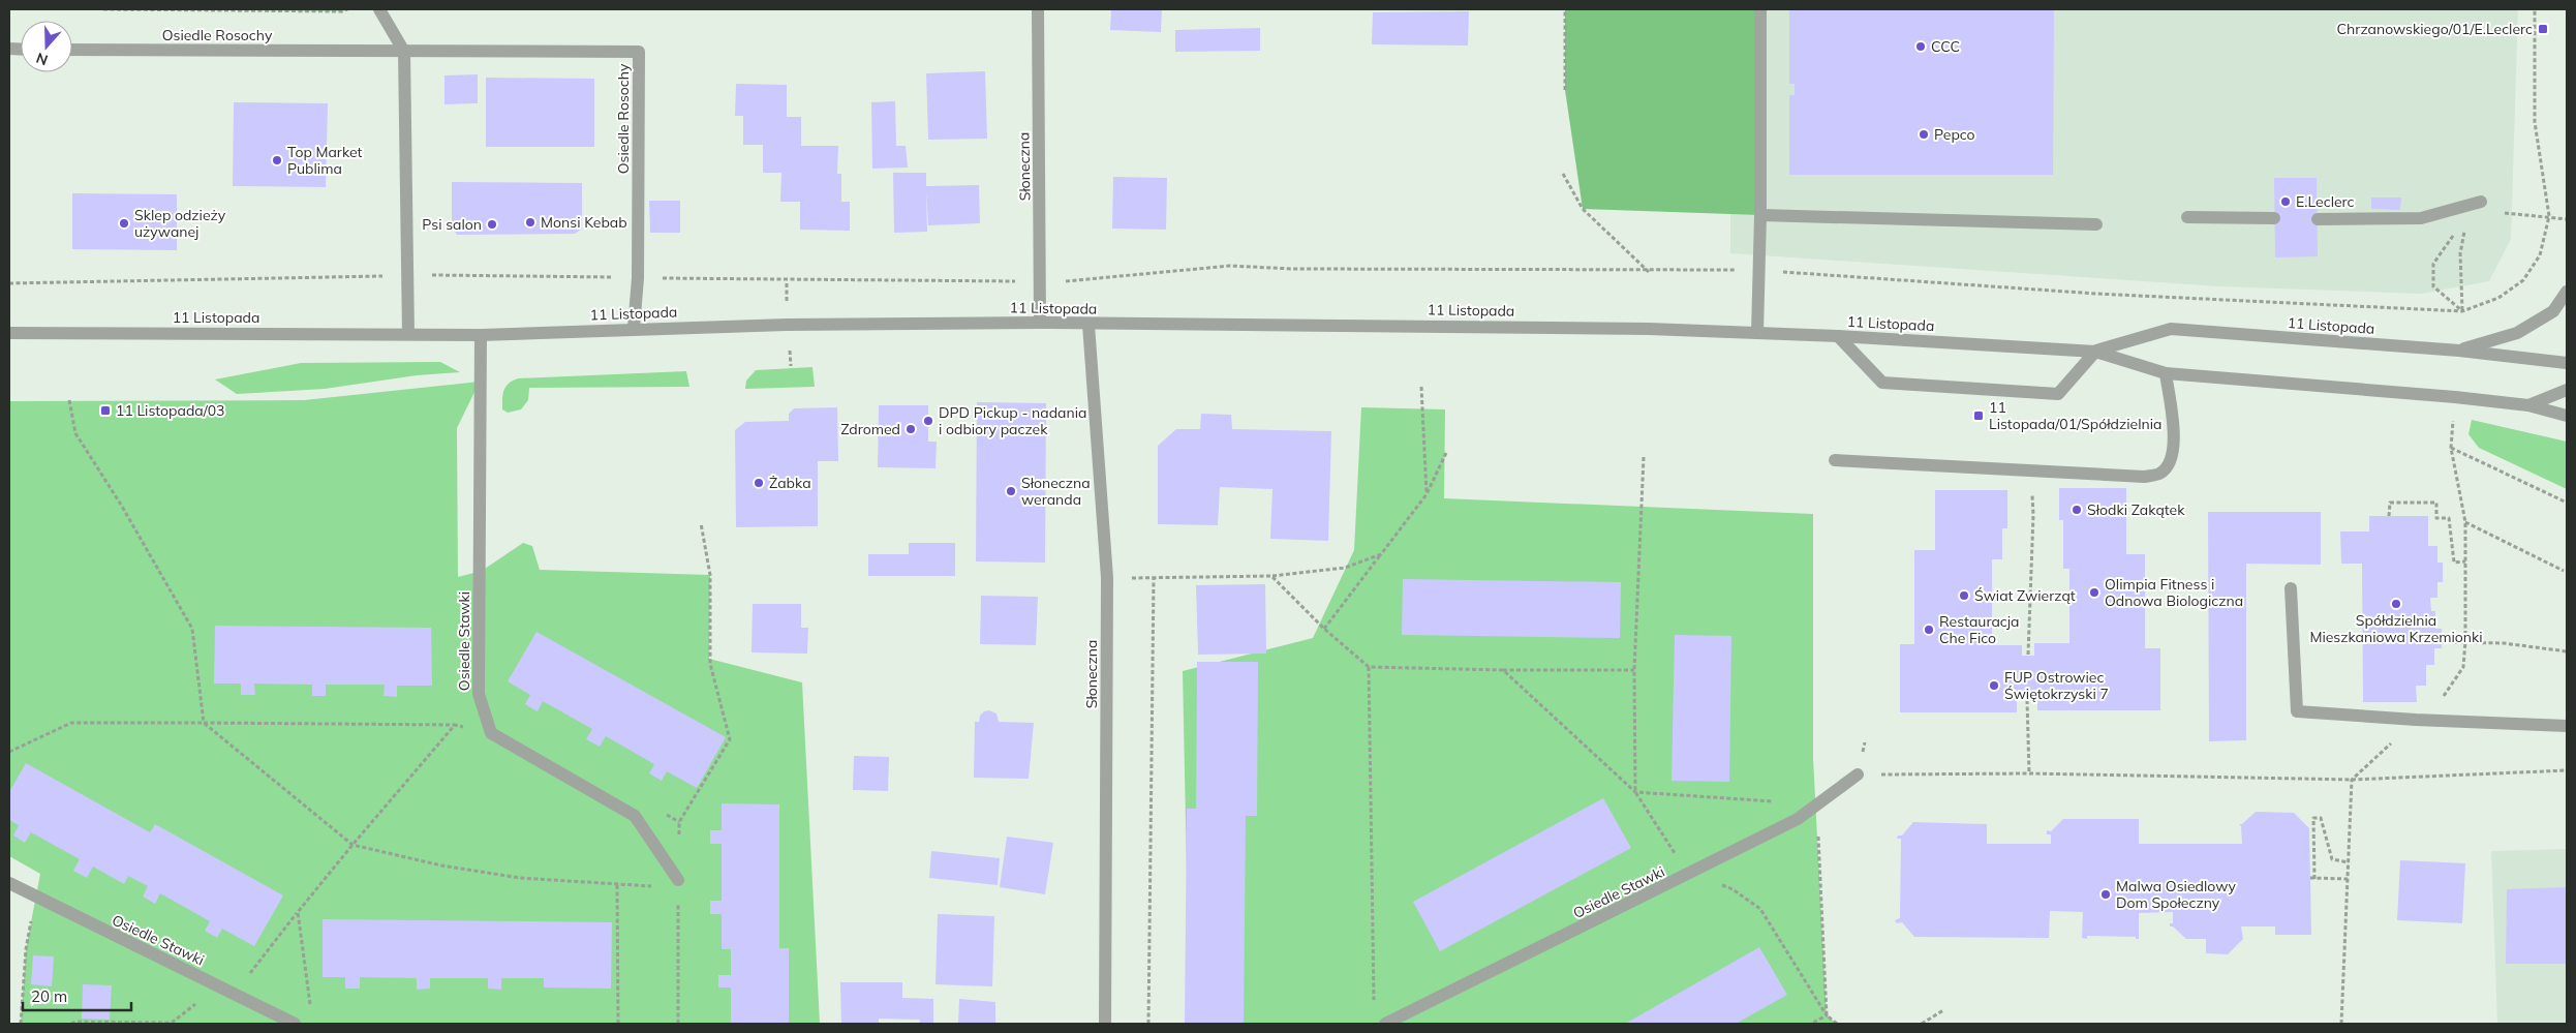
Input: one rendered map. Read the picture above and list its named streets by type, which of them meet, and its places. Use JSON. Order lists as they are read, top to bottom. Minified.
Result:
{"streets":{"street":["Osiedle Rosochy","Słoneczna","11 Listopada","Osiedle Stawki"]},"crossings":[["Osiedle Rosochy","11 Listopada"],["Słoneczna","11 Listopada"],["11 Listopada","Osiedle Stawki"]],"places":{"transit":["Chrzanowskiego/01/E.Leclerc","11 Listopada/03","11 Listopada/01/Spółdzielnia"],"other":["CCC","Pepco","Top Market Publima","E.Leclerc","Monsi Kebab","Sklep odzieży używanej","Psi salon","DPD Pickup - nadania i odbiory paczek","Zdromed","Żabka","Słoneczna weranda","Słodki Zakątek","Olimpia Fitness i Odnowa Biologiczna","Świat Zwierząt","Spółdzielnia Mieszkaniowa Krzemionki","Restauracja Che Fico","FUP Ostrowiec Świętokrzyski 7","Malwa Osiedlowy Dom Społeczny"]},"scale_bar":"20 m","north":"bottom"}
